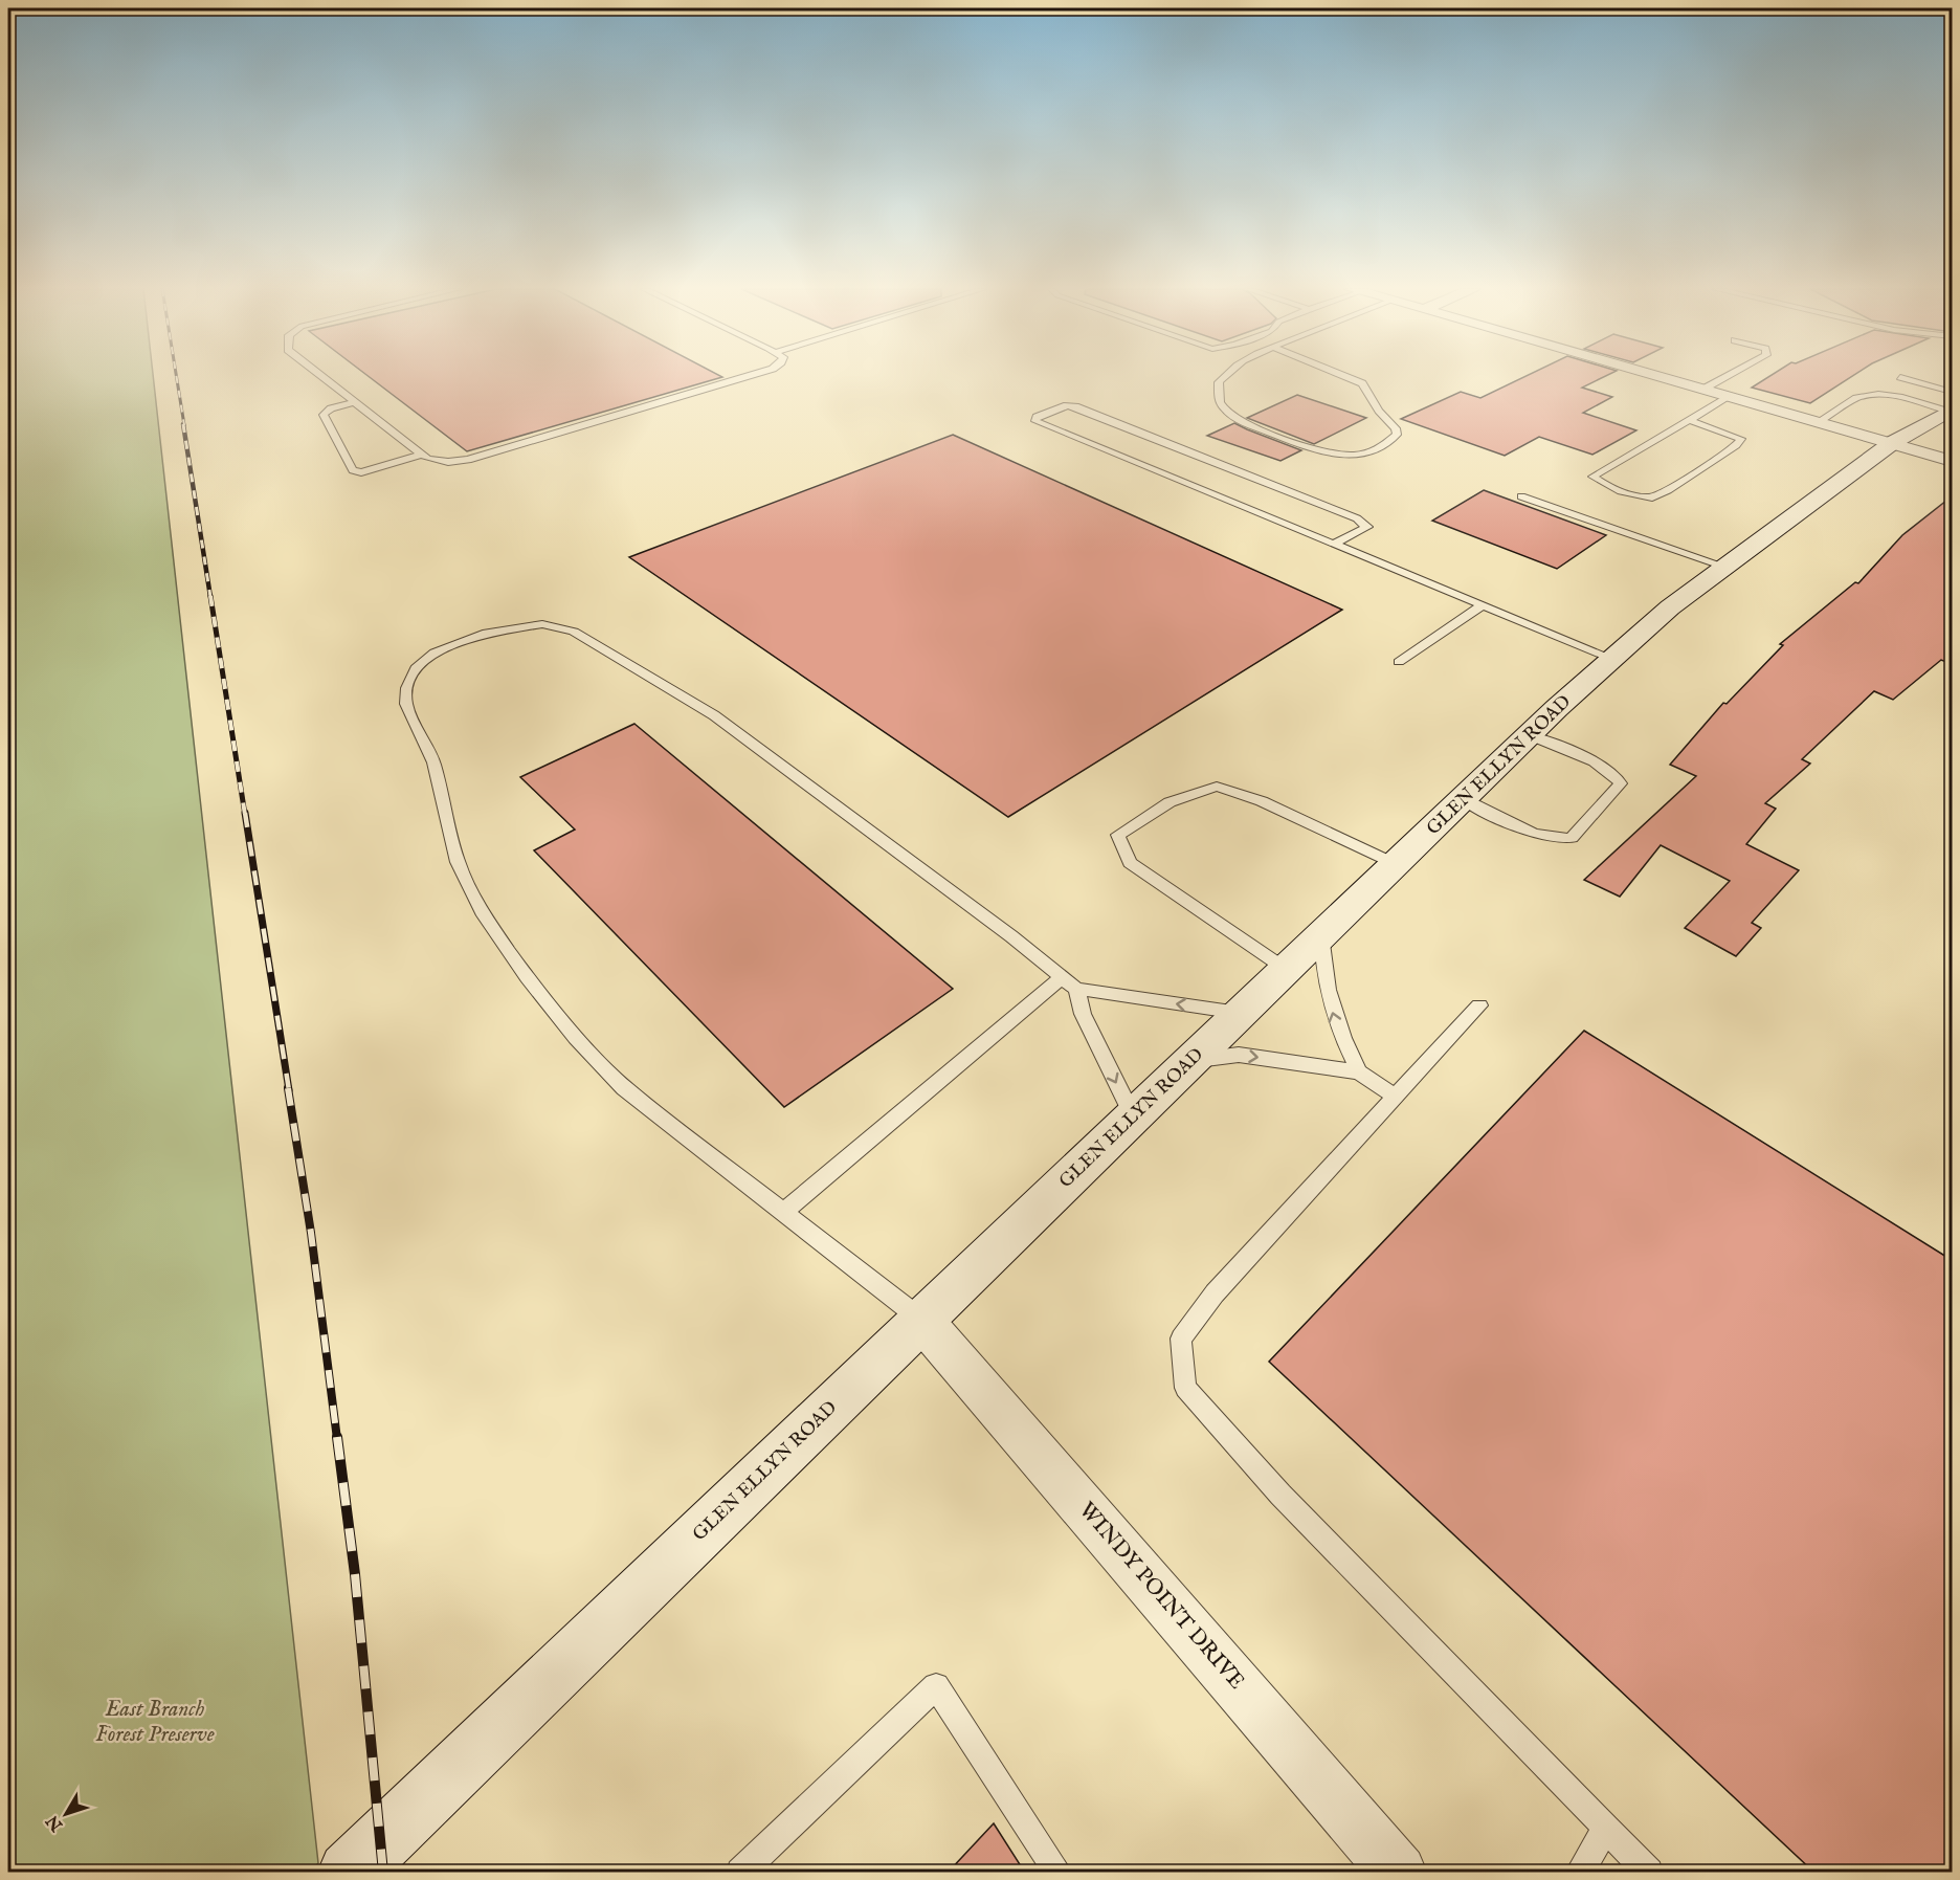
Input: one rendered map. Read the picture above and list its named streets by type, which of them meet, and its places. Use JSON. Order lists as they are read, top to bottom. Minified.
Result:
{"streets":{"street":["GLEN ELLYN ROAD","WINDY POINT DRIVE"]},"crossings":[["GLEN ELLYN ROAD","WINDY POINT DRIVE"]],"parks":["East Branch Forest Preserve"],"north":"bottom left"}
